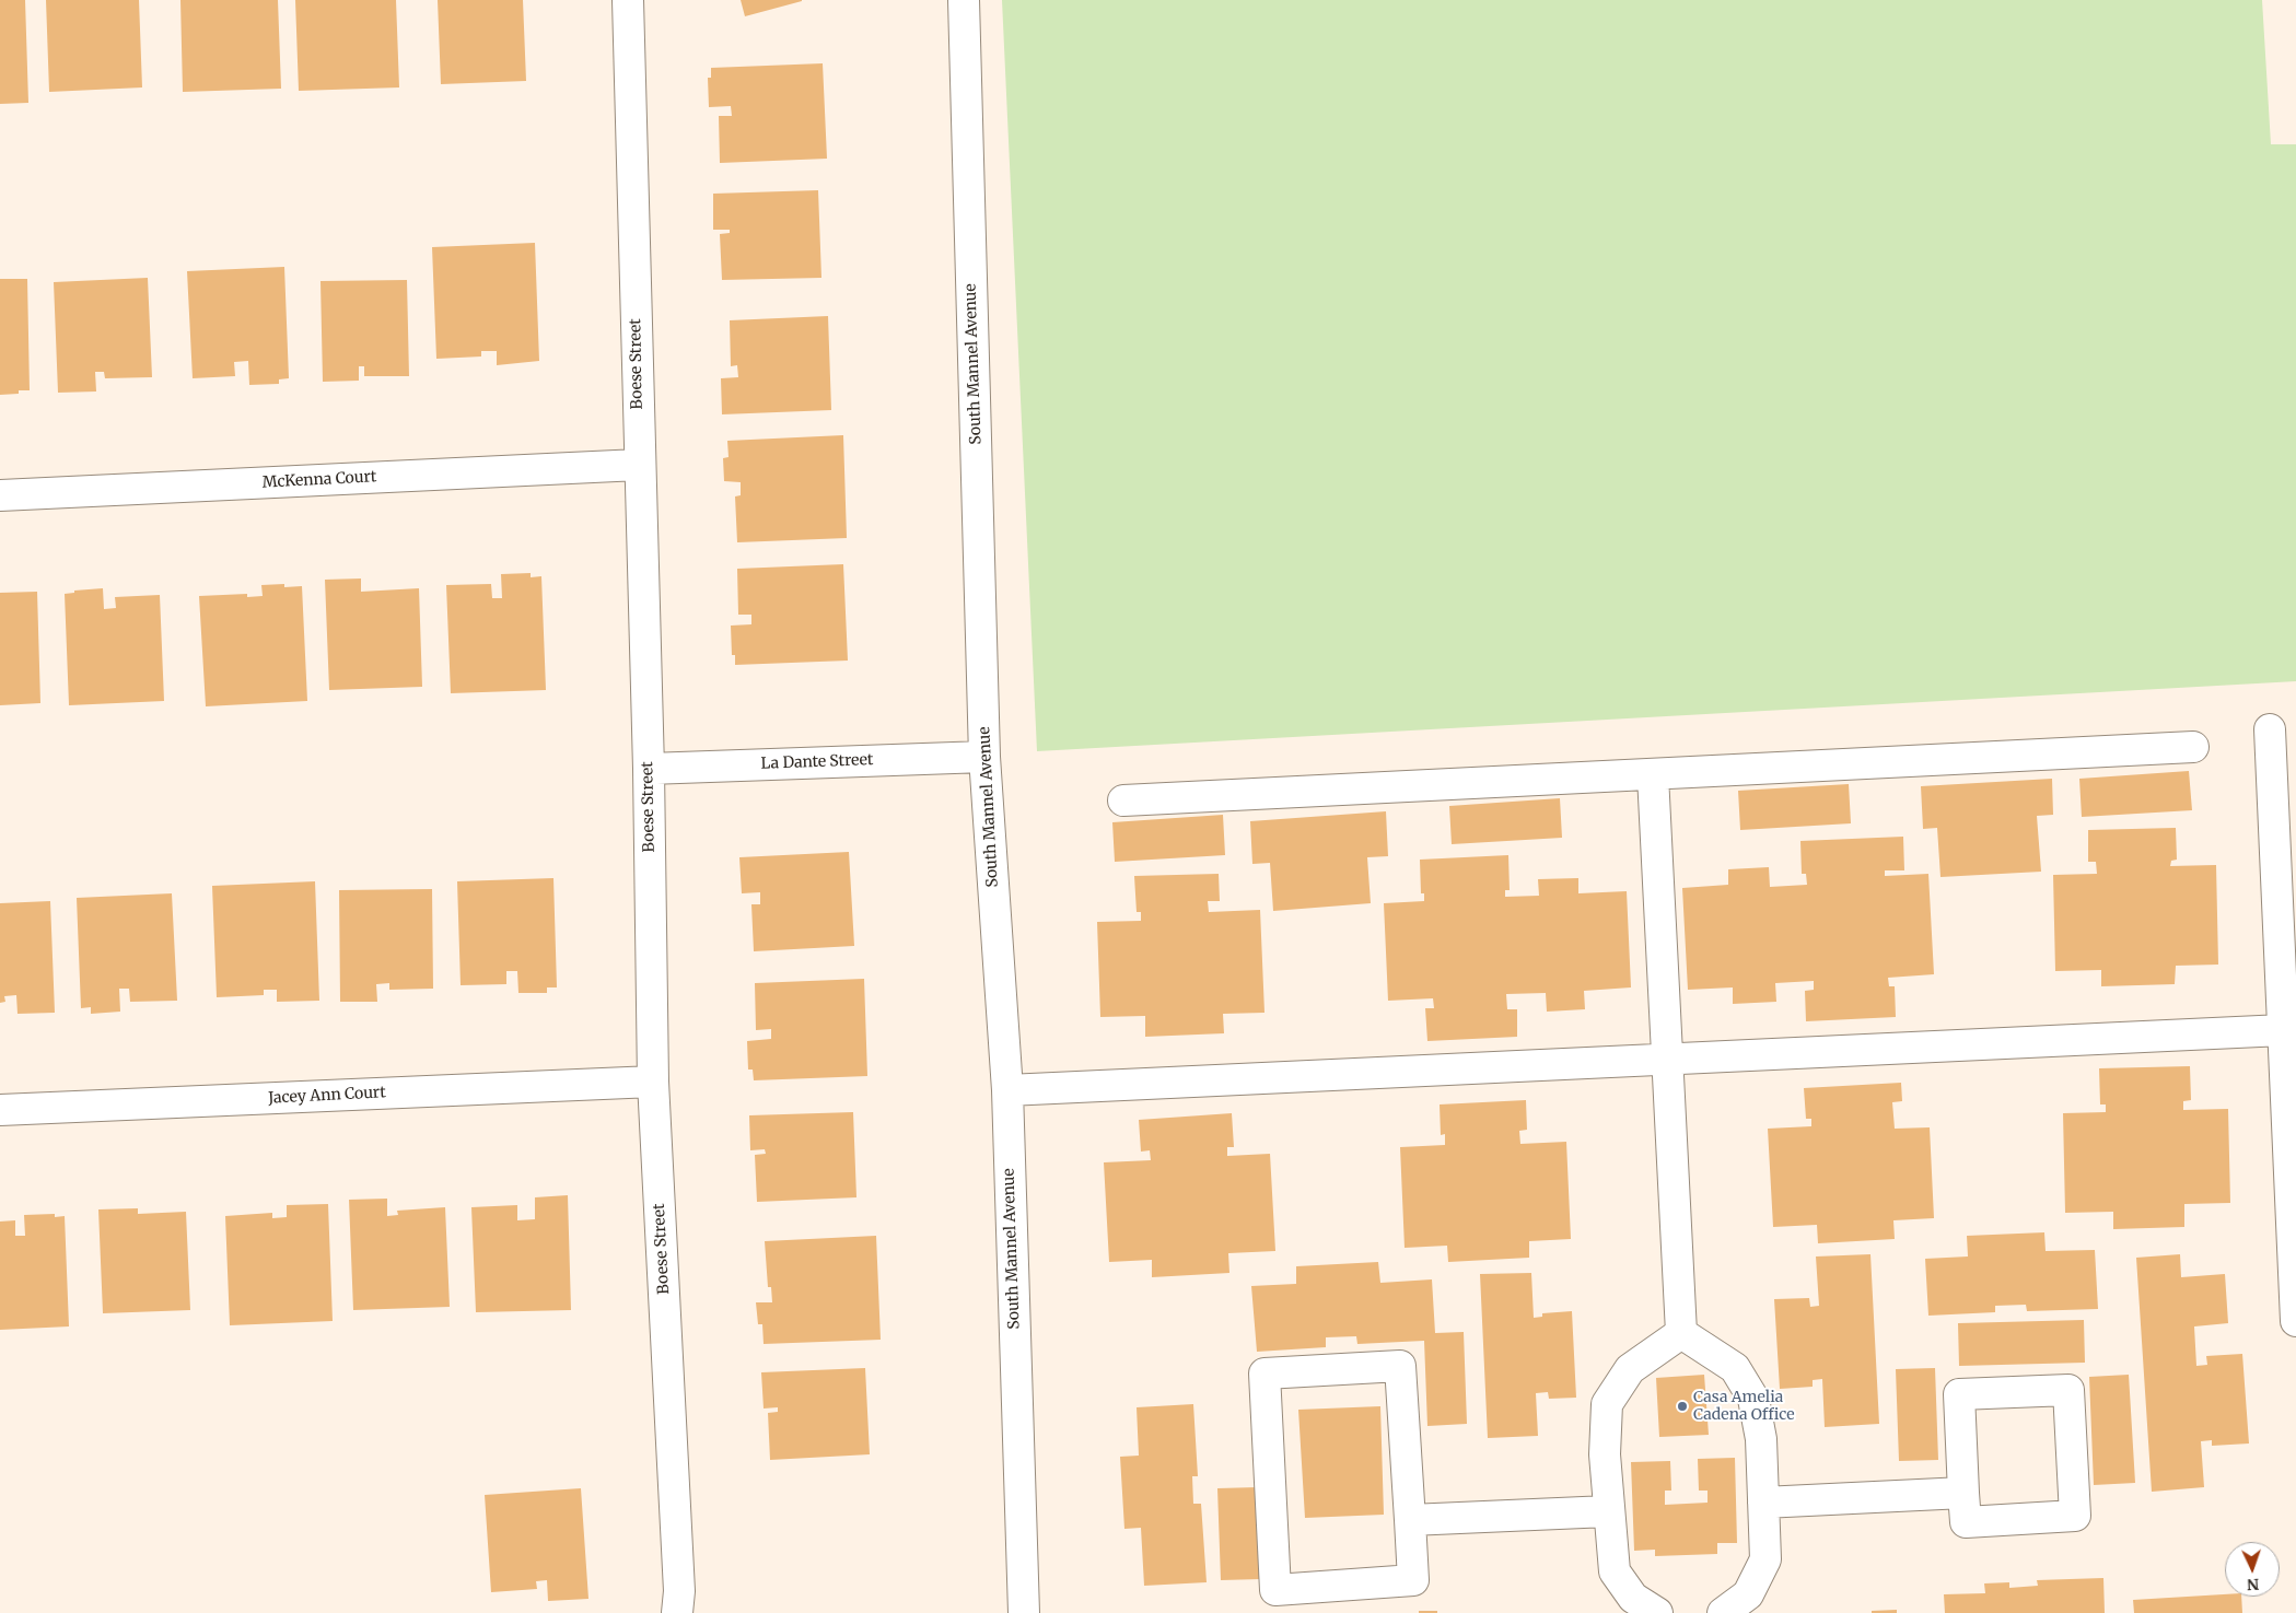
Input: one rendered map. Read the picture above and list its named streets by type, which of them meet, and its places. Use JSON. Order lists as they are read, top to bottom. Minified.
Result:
{"streets":{"street":["Boese Street","South Mannel Avenue","McKenna Court","La Dante Street","Jacey Ann Court"]},"crossings":[["Boese Street","McKenna Court"],["Boese Street","La Dante Street"],["Boese Street","Jacey Ann Court"],["South Mannel Avenue","La Dante Street"]],"places":["Casa Amelia Cadena Office"],"north":"bottom"}
